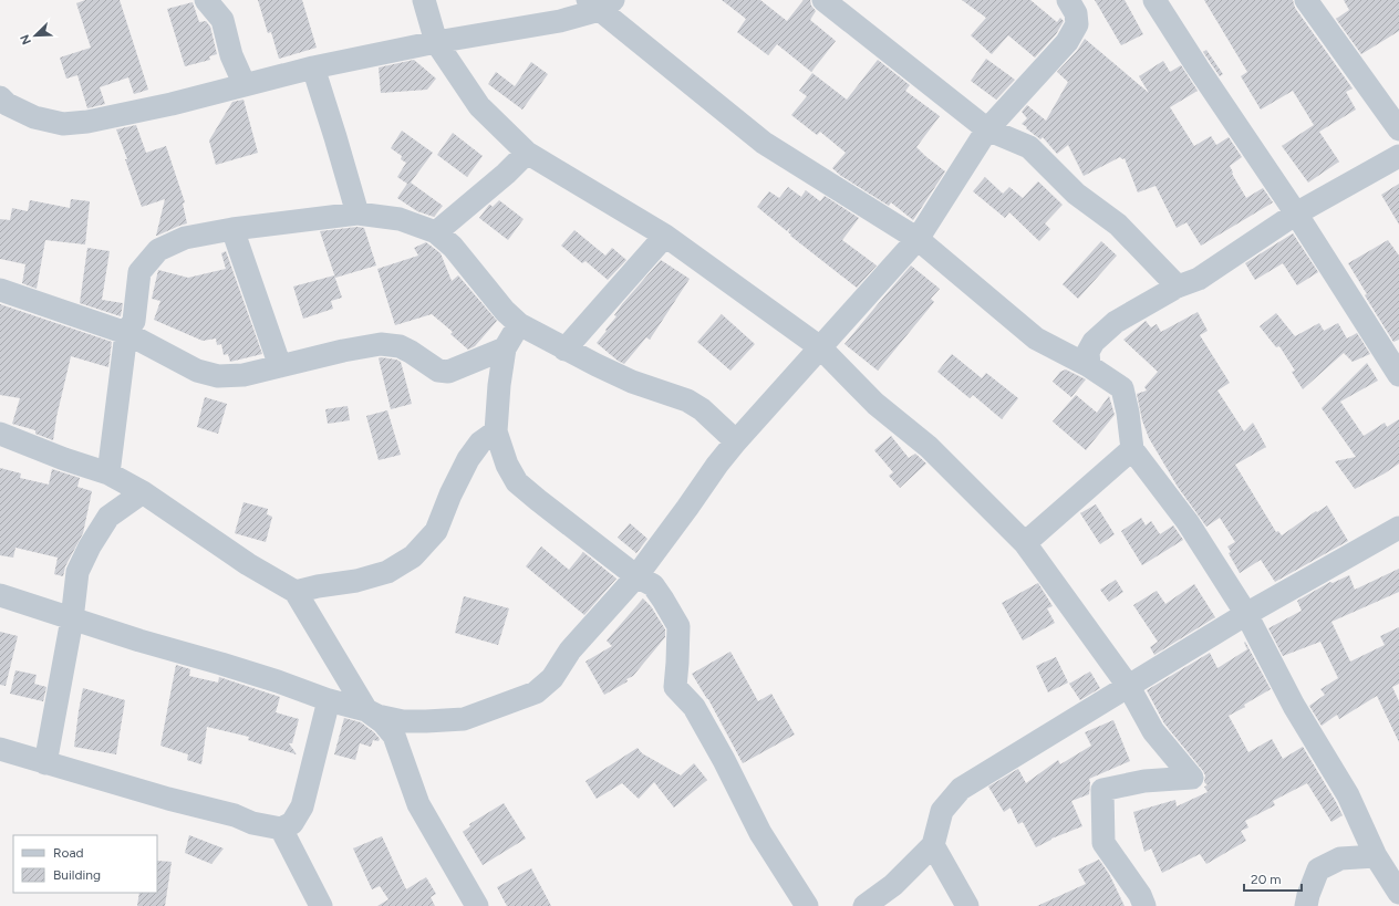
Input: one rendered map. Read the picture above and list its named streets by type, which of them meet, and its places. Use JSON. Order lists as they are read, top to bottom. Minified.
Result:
{"legend":["Road","Building"],"scale_bar":"20 m","north":"bottom left"}
